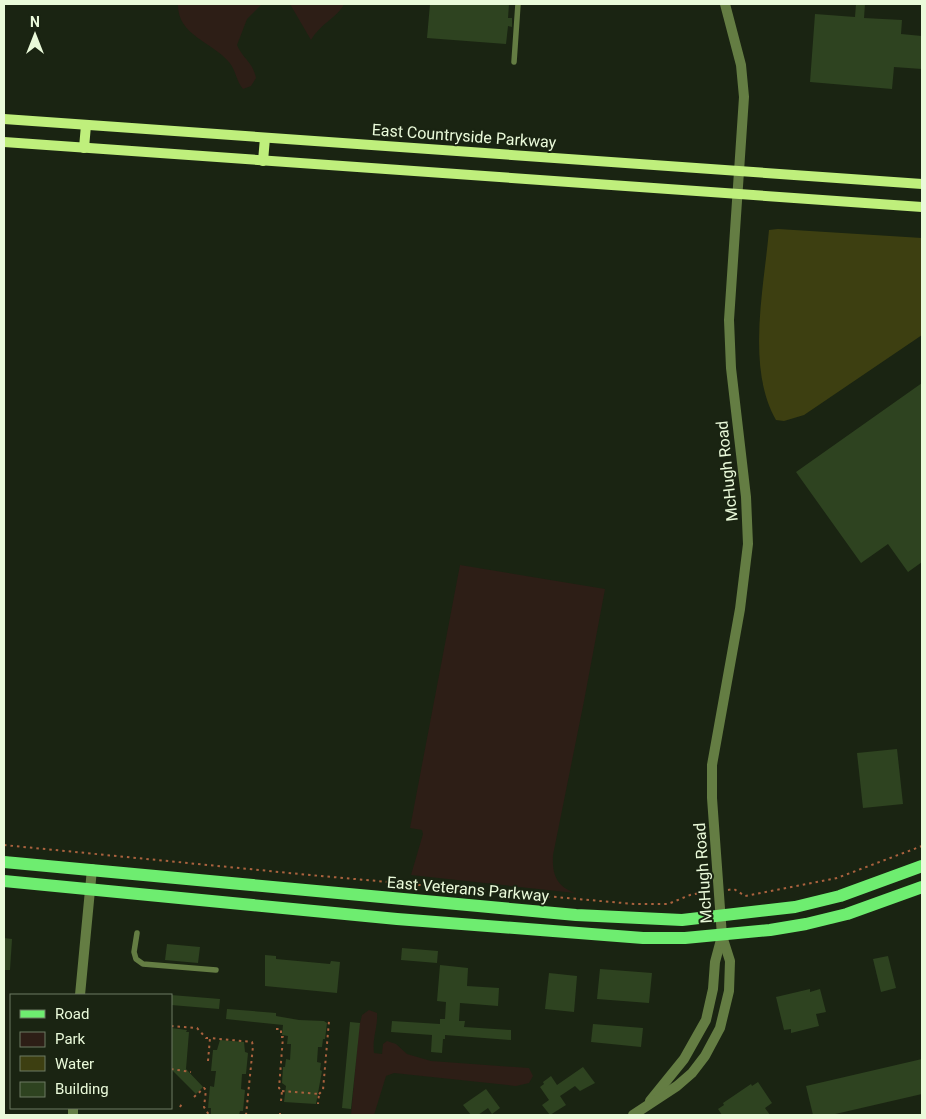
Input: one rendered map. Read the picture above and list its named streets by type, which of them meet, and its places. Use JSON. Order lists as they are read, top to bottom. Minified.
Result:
{"streets":{"main road":["East Veterans Parkway"],"street":["East Countryside Parkway","McHugh Road"]},"crossings":[["East Countryside Parkway","McHugh Road"],["McHugh Road","East Veterans Parkway"]],"legend":["Road","Park","Water","Building"],"north":"top"}
